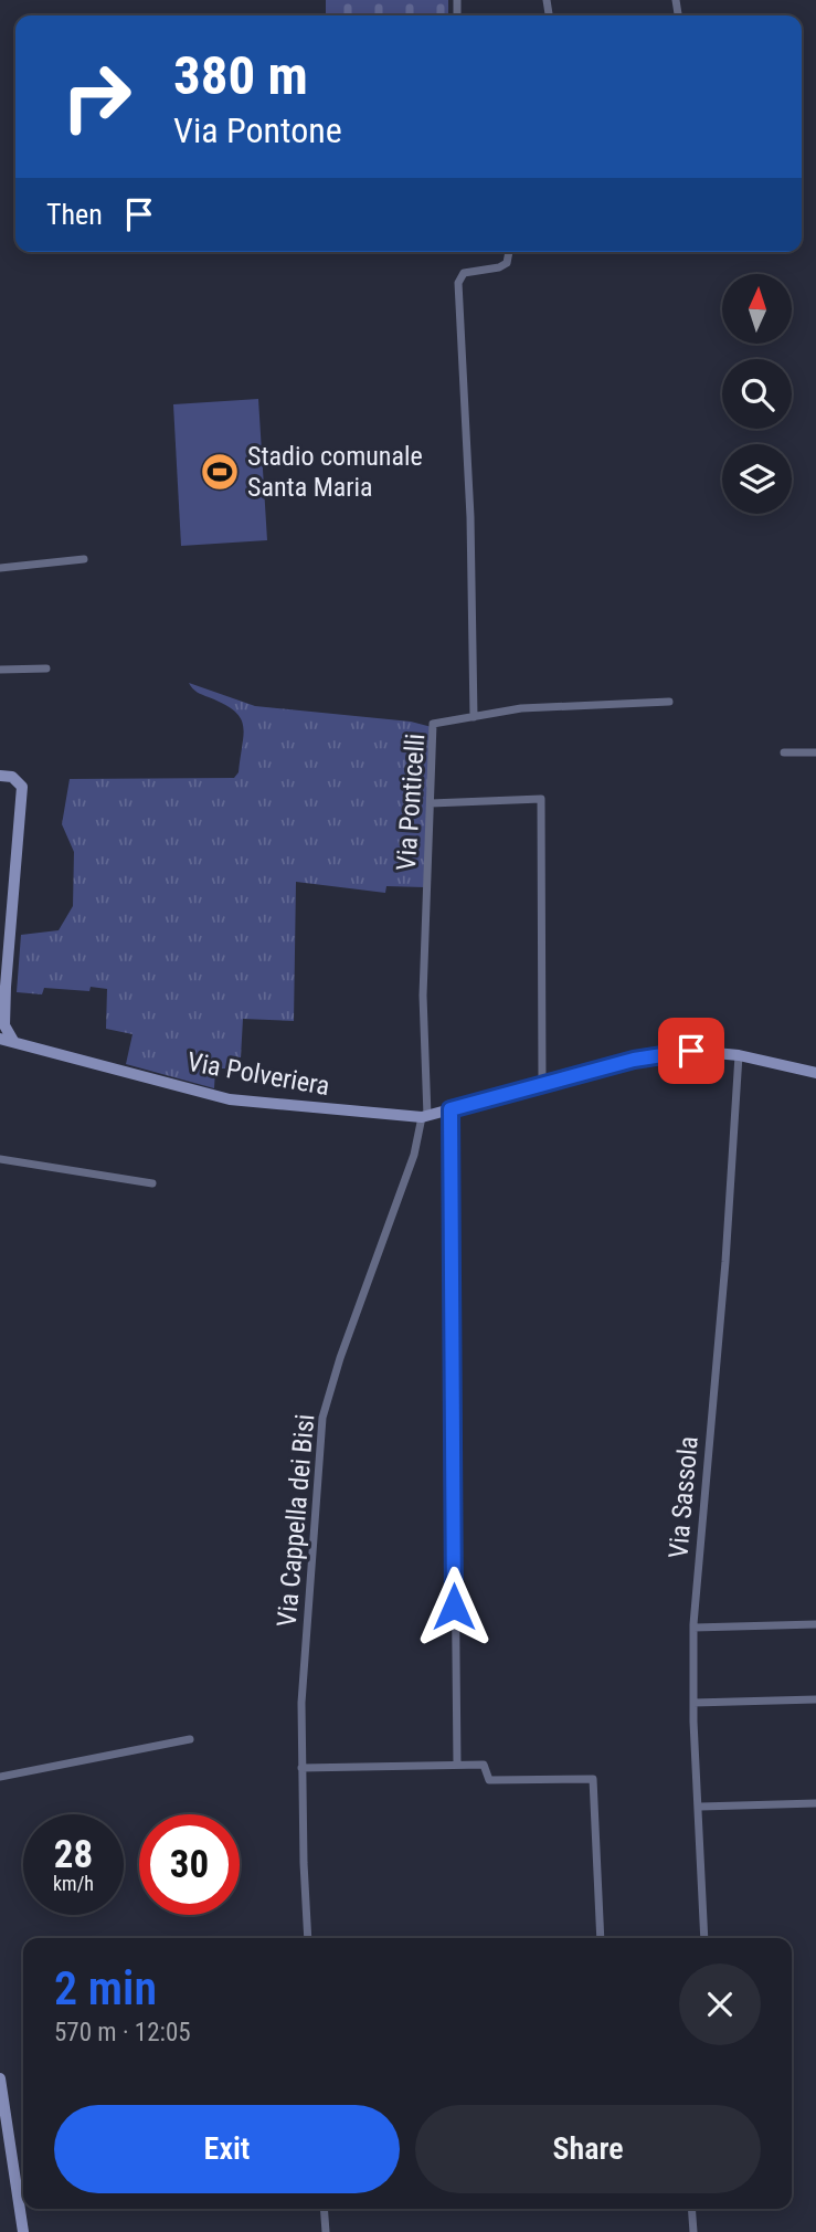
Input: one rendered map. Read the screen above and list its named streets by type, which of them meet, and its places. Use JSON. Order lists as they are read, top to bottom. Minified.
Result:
{"streets":{"street":["Via Ponticelli","Via Polveriera","Via Sassola","Via Cappella dei Bisi"]},"crossings":[["Via Ponticelli","Via Polveriera"],["Via Ponticelli","Via Cappella dei Bisi"],["Via Polveriera","Via Cappella dei Bisi"]],"places":{"sports":["Stadio comunale Santa Maria"]},"north":"top","page":{"turn":["380 m","Via Pontone"],"then":"Then","speed":"28 km/h","limit":"30","heading":["2 min","570 m · 12:05"],"buttons":["Exit","Share"]}}
